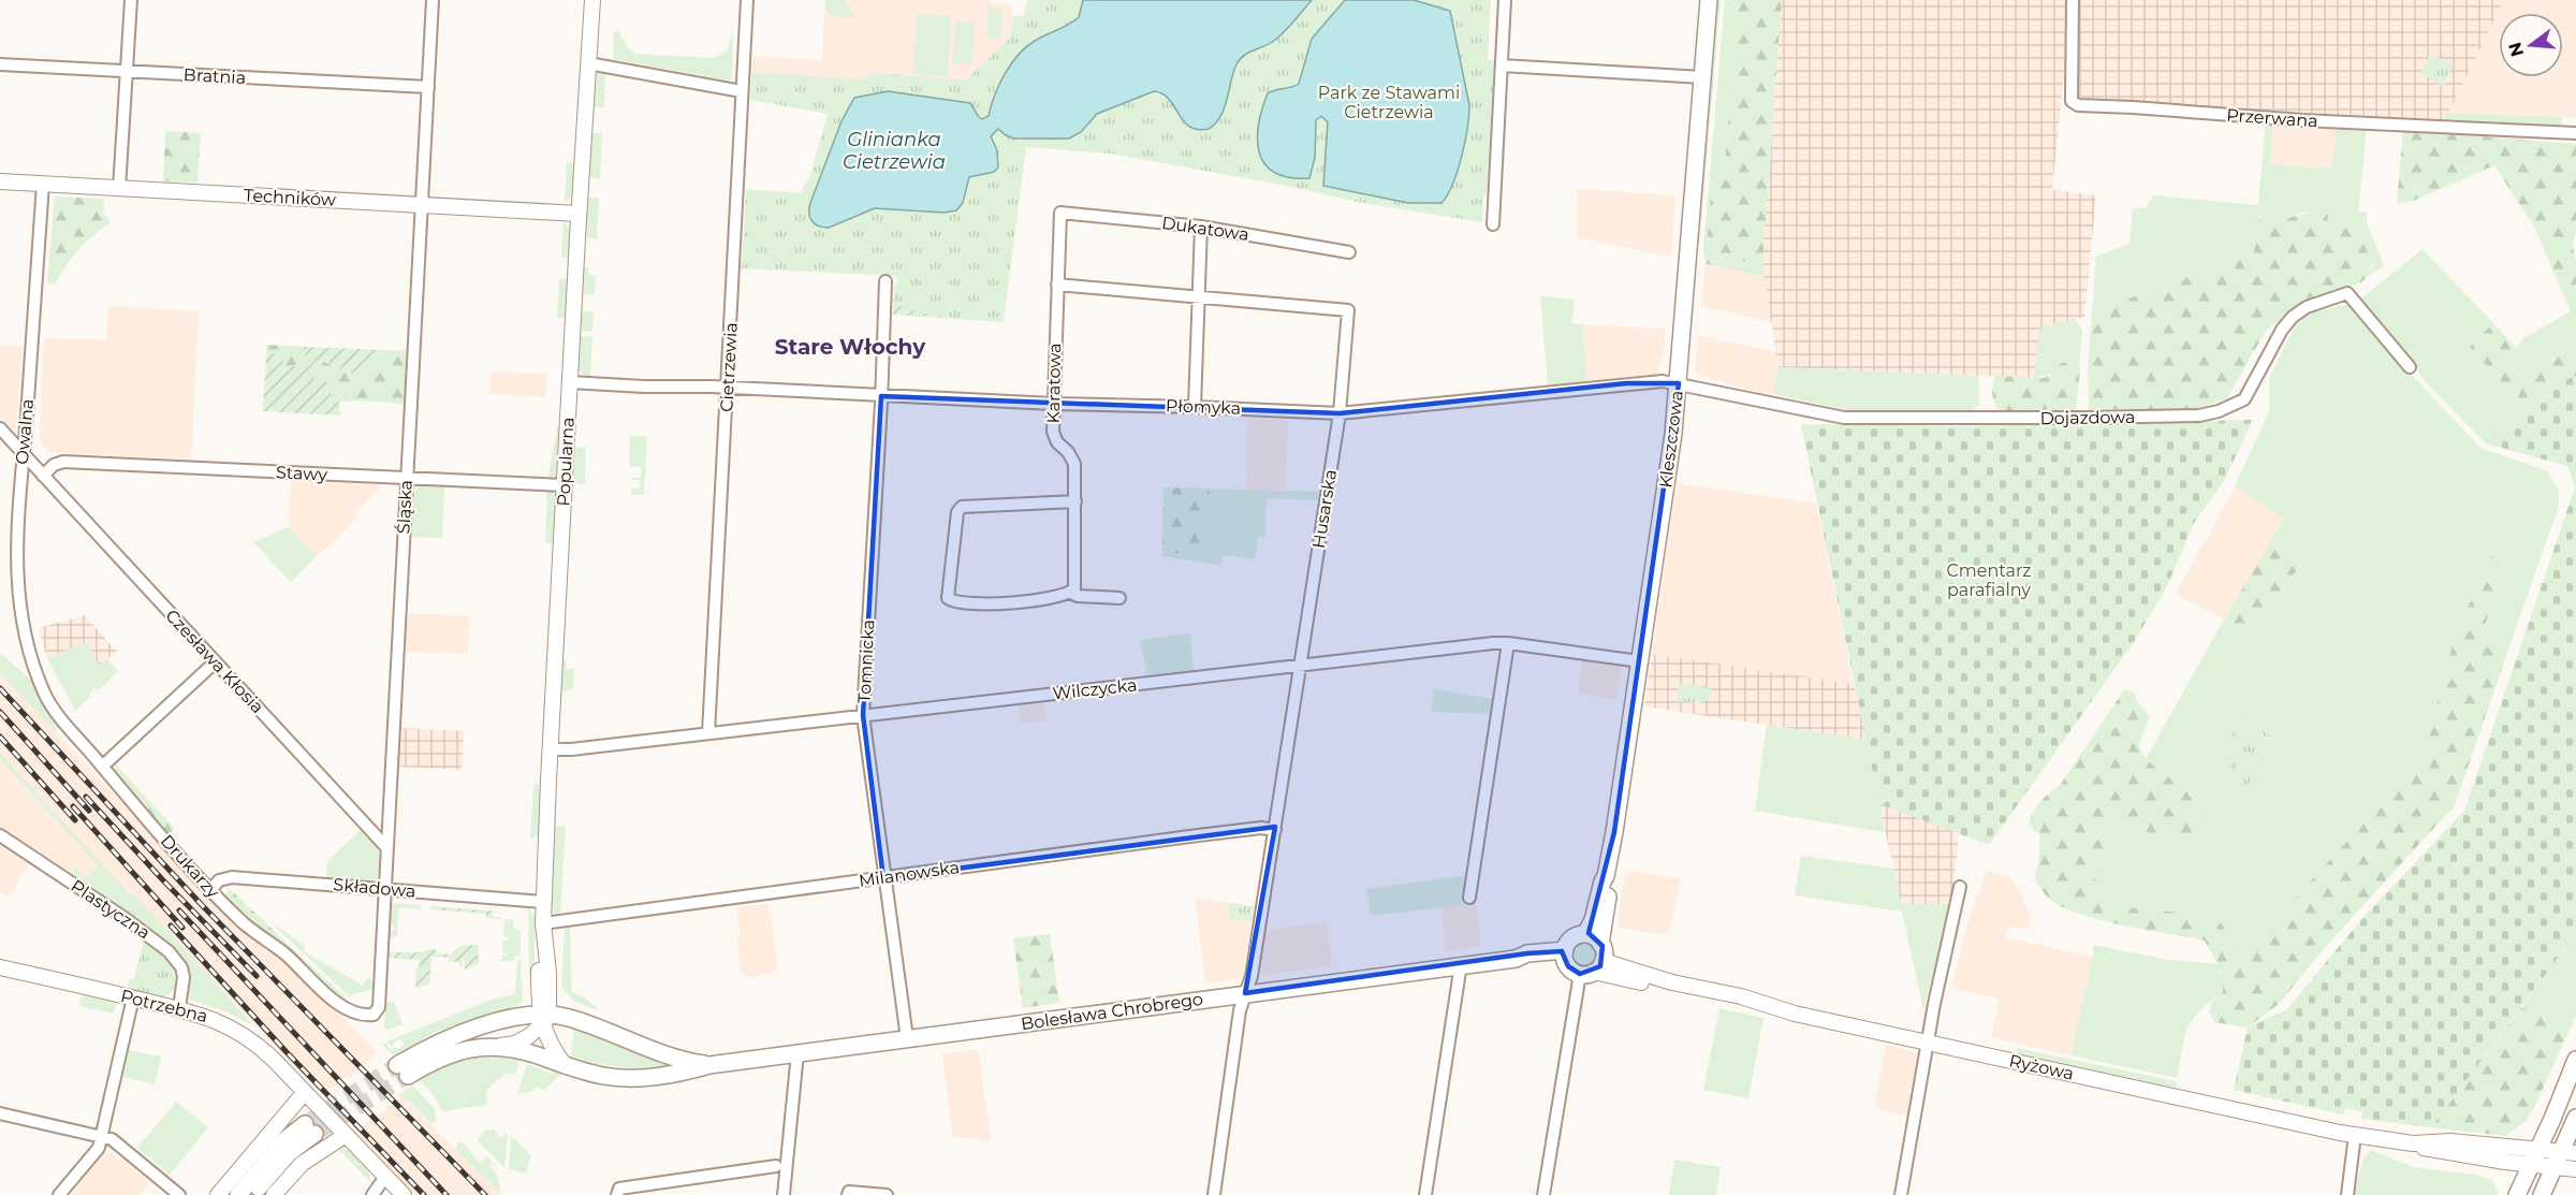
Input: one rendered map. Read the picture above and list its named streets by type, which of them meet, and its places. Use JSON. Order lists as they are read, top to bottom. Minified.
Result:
{"streets":{"main road":["Kleszczowa","Bolesława Chrobrego"],"street":["Bratnia","Przerwana","Techników","Dukatowa","Cietrzewia","Karatowa","Płomyka","Dojazdowa","Owalna","Popularna","Stawy","Śląska","Husarska","Czesława Kłosia","Tomnicka","Wilczycka","Drukarzy","Milanowska","Składowa","Plastyczna","Potrzebna","Ryżowa"]},"crossings":[["Bratnia","Śląska"],["Techników","Owalna"],["Techników","Popularna"],["Techników","Śląska"],["Dukatowa","Karatowa"],["Cietrzewia","Płomyka"],["Cietrzewia","Wilczycka"],["Karatowa","Płomyka"],["Karatowa","Husarska"],["Płomyka","Dojazdowa"],["Płomyka","Kleszczowa"],["Płomyka","Popularna"],["Płomyka","Husarska"],["Płomyka","Tomnicka"],["Dojazdowa","Kleszczowa"],["Owalna","Czesława Kłosia"],["Owalna","Drukarzy"],["Kleszczowa","Wilczycka"],["Kleszczowa","Bolesława Chrobrego"],["Kleszczowa","Ryżowa"],["Popularna","Stawy"],["Popularna","Wilczycka"],["Popularna","Milanowska"],["Popularna","Składowa"],["Popularna","Bolesława Chrobrego"],["Stawy","Śląska"],["Stawy","Czesława Kłosia"],["Śląska","Czesława Kłosia"],["Śląska","Drukarzy"],["Śląska","Składowa"],["Husarska","Wilczycka"],["Husarska","Milanowska"],["Husarska","Bolesława Chrobrego"],["Tomnicka","Wilczycka"],["Tomnicka","Milanowska"],["Tomnicka","Bolesława Chrobrego"],["Drukarzy","Składowa"],["Plastyczna","Potrzebna"],["Bolesława Chrobrego","Ryżowa"]],"districts":["Stare Włochy"],"water":["Glinianka Cietrzewia"],"parks":["Park ze Stawami Cietrzewia","Cmentarz parafialny"],"north":"left"}
